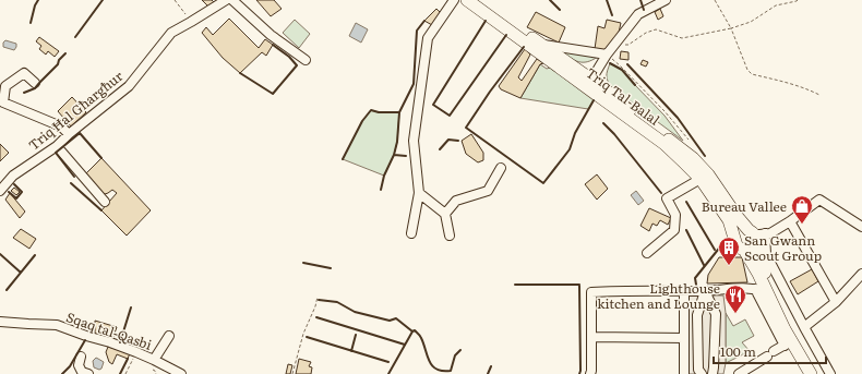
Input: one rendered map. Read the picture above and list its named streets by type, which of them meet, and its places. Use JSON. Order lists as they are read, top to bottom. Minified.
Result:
{"streets":{"highway":["Triq Tal-Balal"],"street":["Triq Ħal Għargħur","Sqaq tal-Qasbi"]},"places":{"shop":["Bureau Vallee"],"building":["San Gwann Scout Group"],"restaurant":["Lighthouse kitchen and Lounge"]},"scale_bar":"100 m"}
